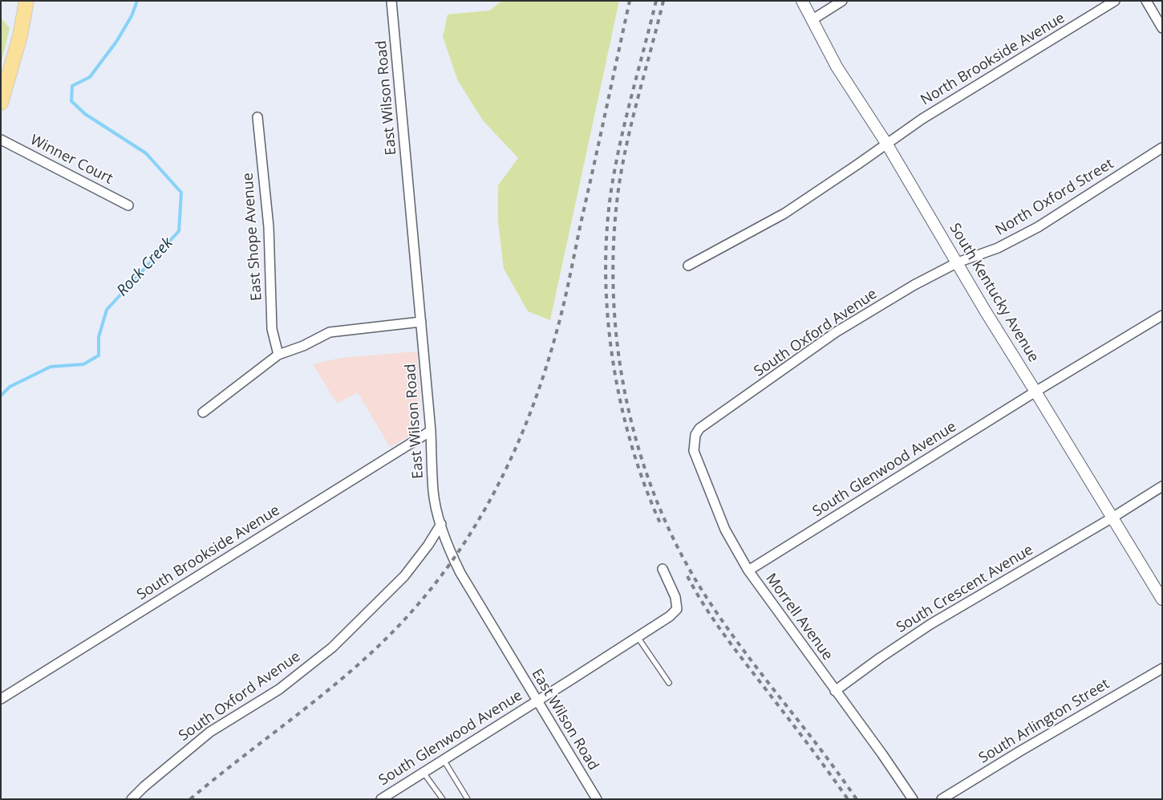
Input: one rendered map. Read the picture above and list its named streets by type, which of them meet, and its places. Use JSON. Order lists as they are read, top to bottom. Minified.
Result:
{"streets":{"street":["North Brookside Avenue","East Wilson Road","Winner Court","North Oxford Street","East Shope Avenue","South Kentucky Avenue","South Oxford Avenue","South Glenwood Avenue","South Brookside Avenue","South Crescent Avenue","Morrell Avenue","South Arlington Street"]},"crossings":[["North Brookside Avenue","South Kentucky Avenue"],["East Wilson Road","South Oxford Avenue"],["East Wilson Road","South Glenwood Avenue"],["East Wilson Road","South Brookside Avenue"],["North Oxford Street","South Kentucky Avenue"],["North Oxford Street","South Oxford Avenue"],["South Kentucky Avenue","South Oxford Avenue"],["South Kentucky Avenue","South Glenwood Avenue"],["South Kentucky Avenue","South Crescent Avenue"],["South Oxford Avenue","Morrell Avenue"],["South Glenwood Avenue","Morrell Avenue"],["South Crescent Avenue","Morrell Avenue"]],"water":["Rock Creek"]}
